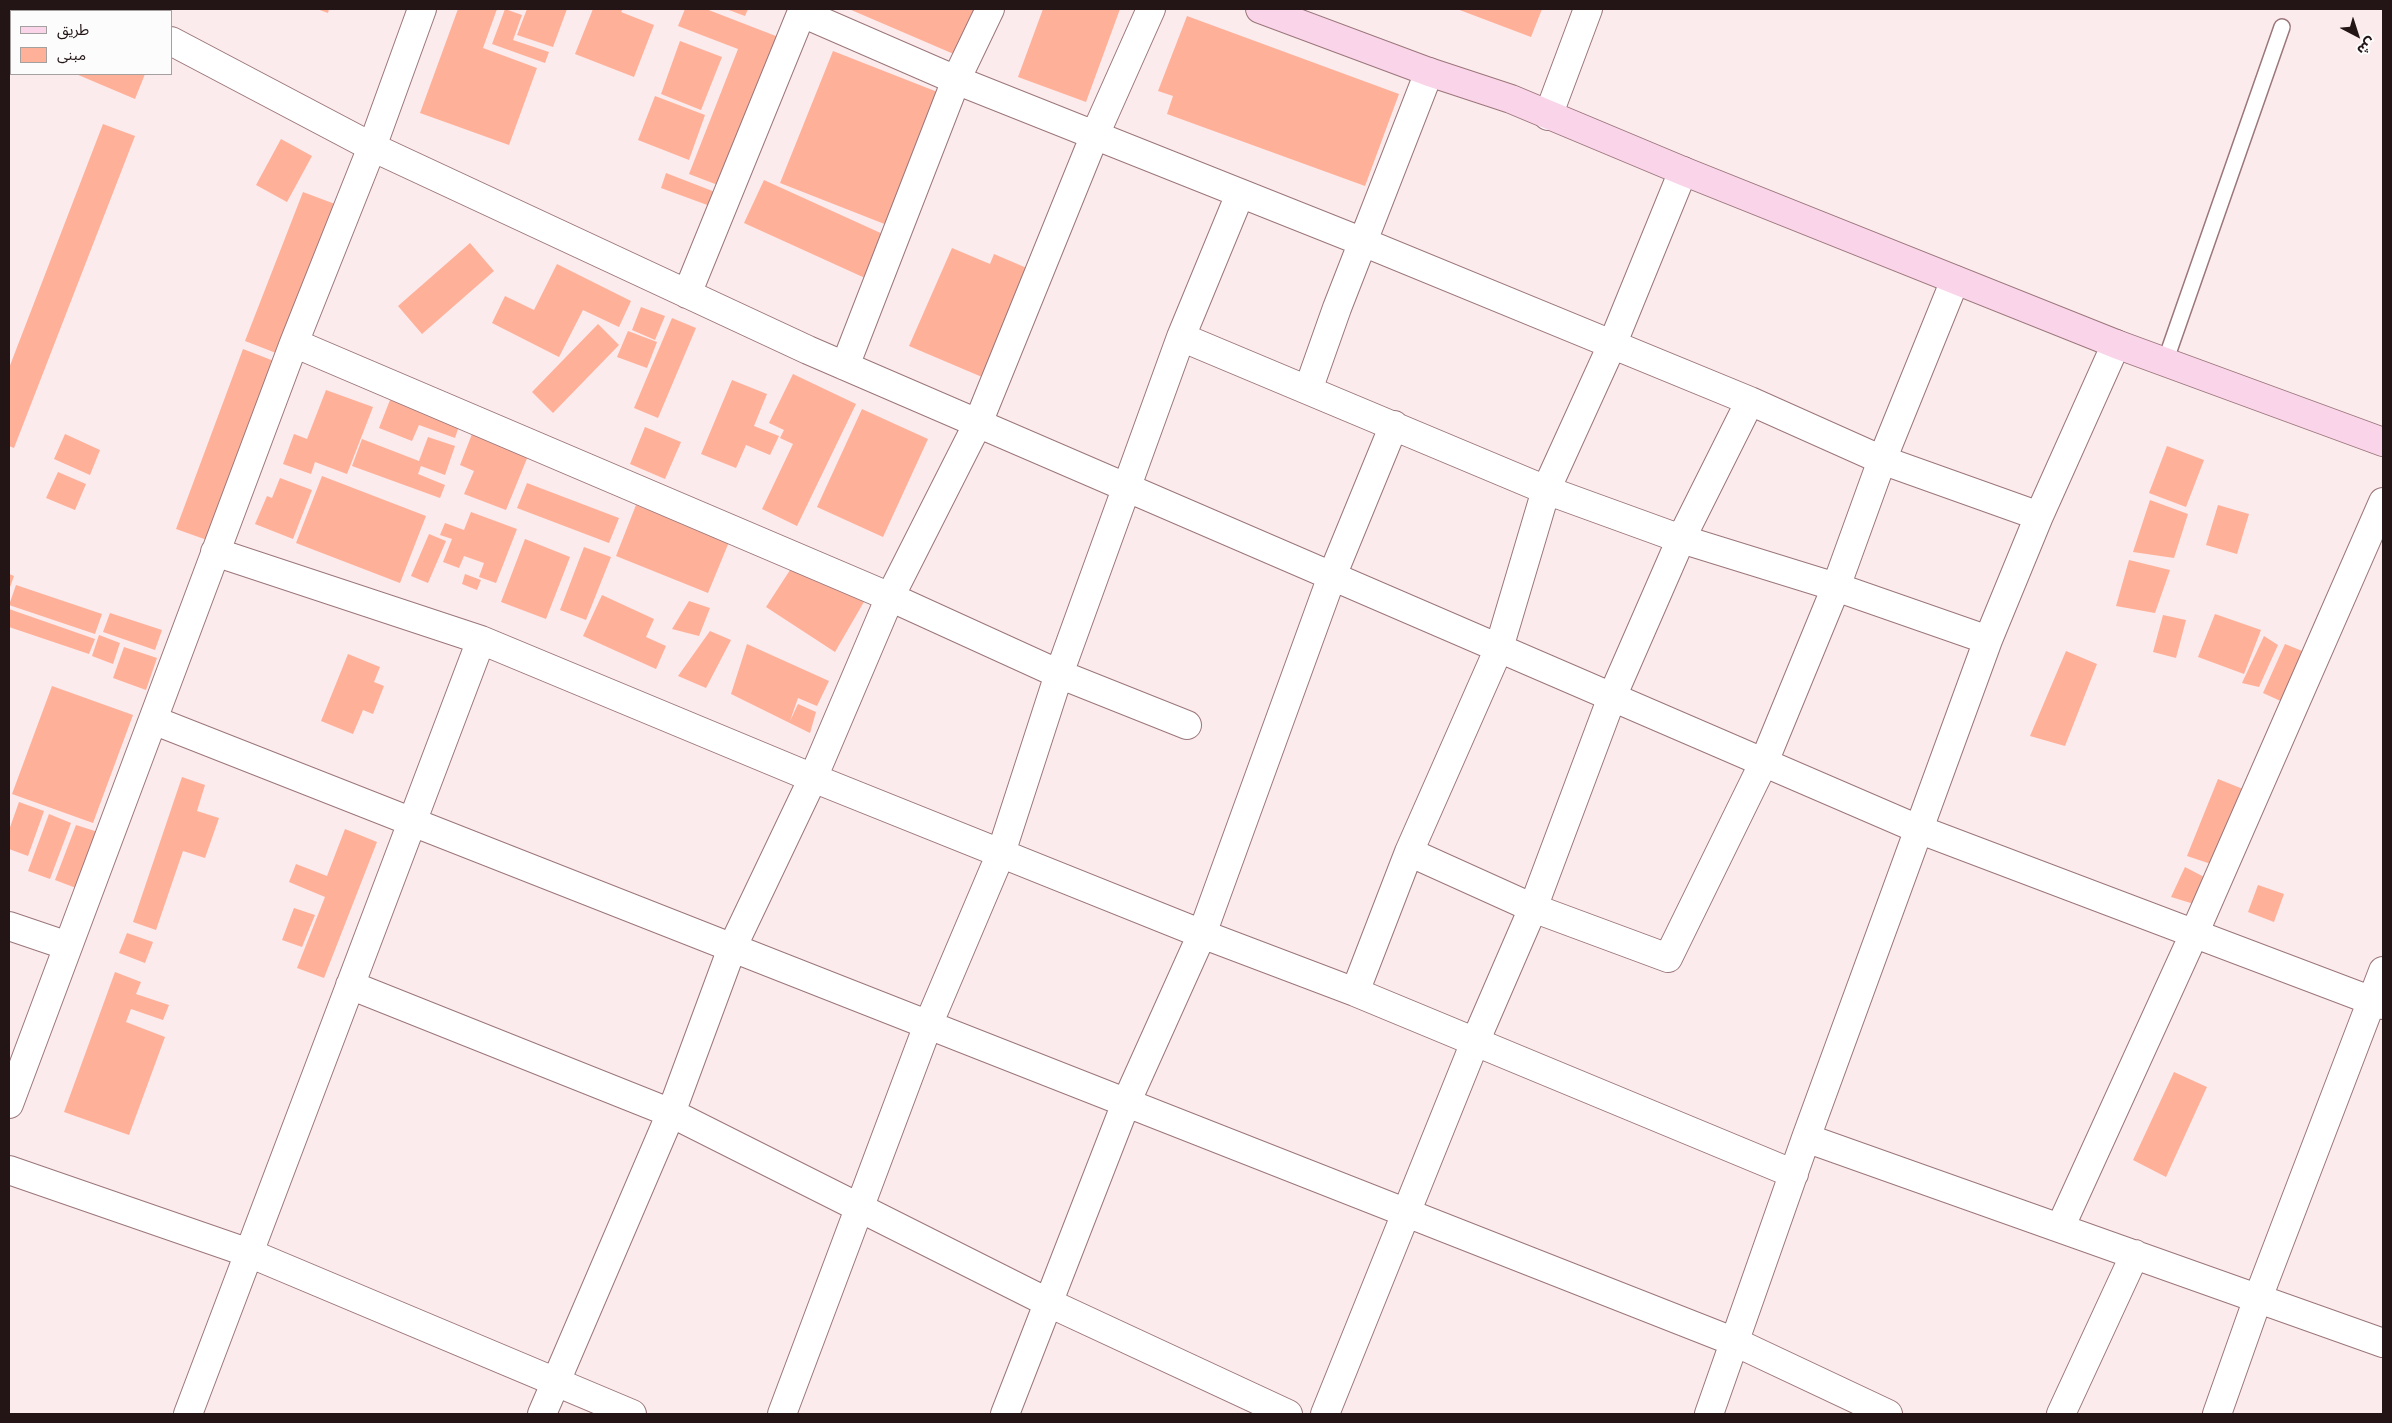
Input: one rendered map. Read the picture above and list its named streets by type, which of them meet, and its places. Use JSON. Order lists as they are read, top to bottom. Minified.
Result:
{"legend":["طريق","مبنى"],"north":"bottom right"}
